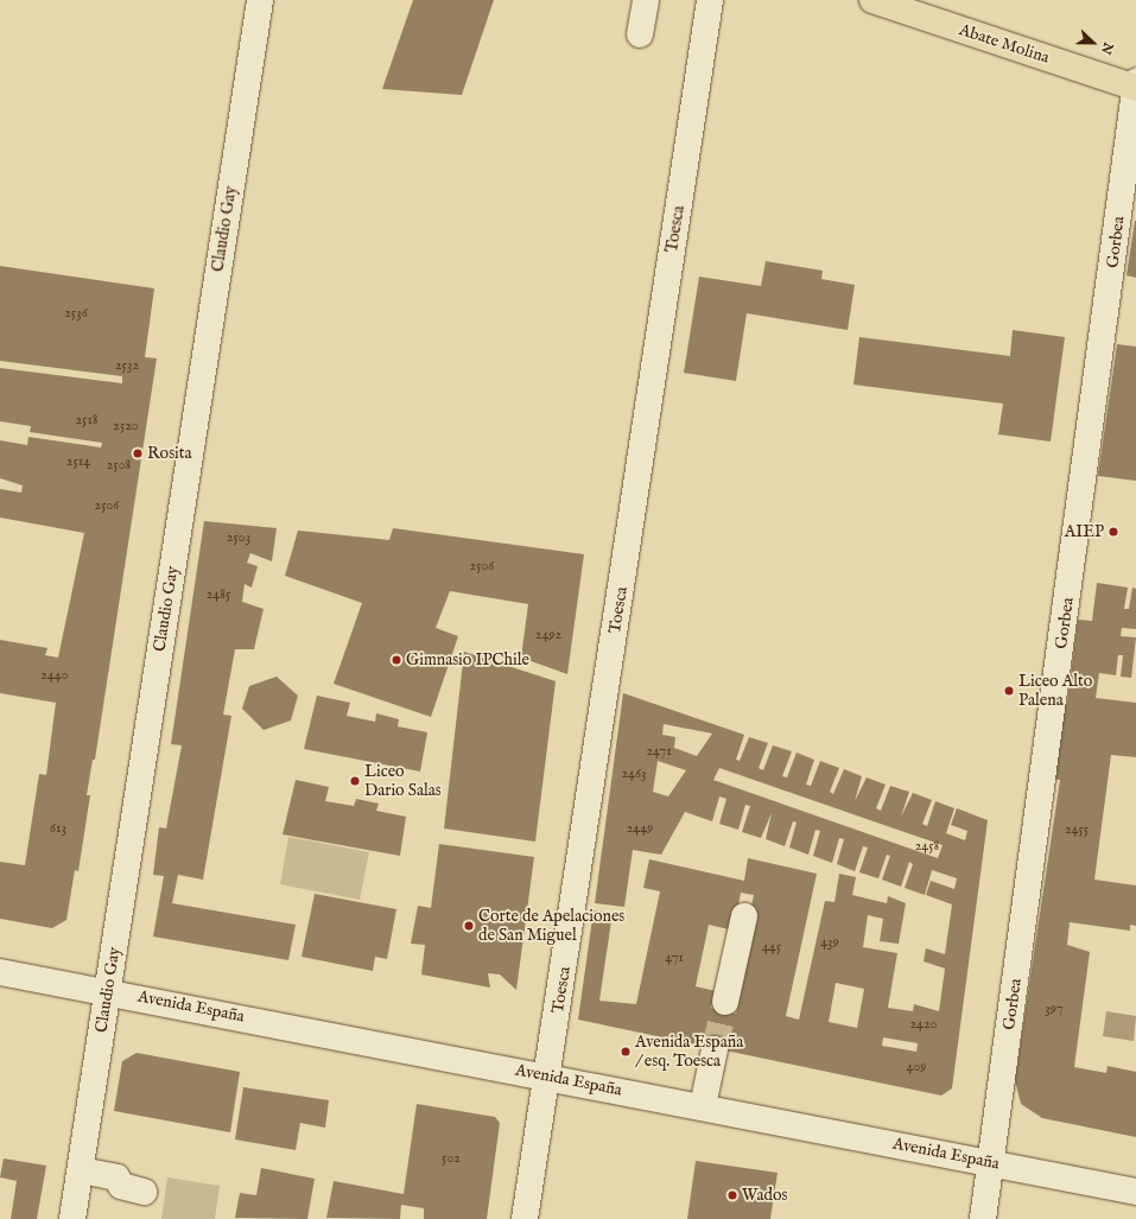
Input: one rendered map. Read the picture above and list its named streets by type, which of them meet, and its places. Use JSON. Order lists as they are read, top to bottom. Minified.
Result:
{"streets":{"main road":["Abate Molina"],"street":["Claudio Gay","Toesca","Gorbea","Avenida España"]},"crossings":[["Abate Molina","Gorbea"],["Claudio Gay","Avenida España"],["Toesca","Avenida España"],["Gorbea","Avenida España"]],"places":["Rosita","AIEP","Gimnasio IPChile","Liceo Alto Palena","Liceo Dario Salas","Corte de Apelaciones de San Miguel","Avenida España / esq. Toesca","Wados"],"house_numbers":["2536","2532","2518","2520","2514","2508","2506","2503","2506","2485","2492","2440","2471","2463","613","2449","2455","2458","439","445","471","397","2420","409","502"],"north":"right"}
